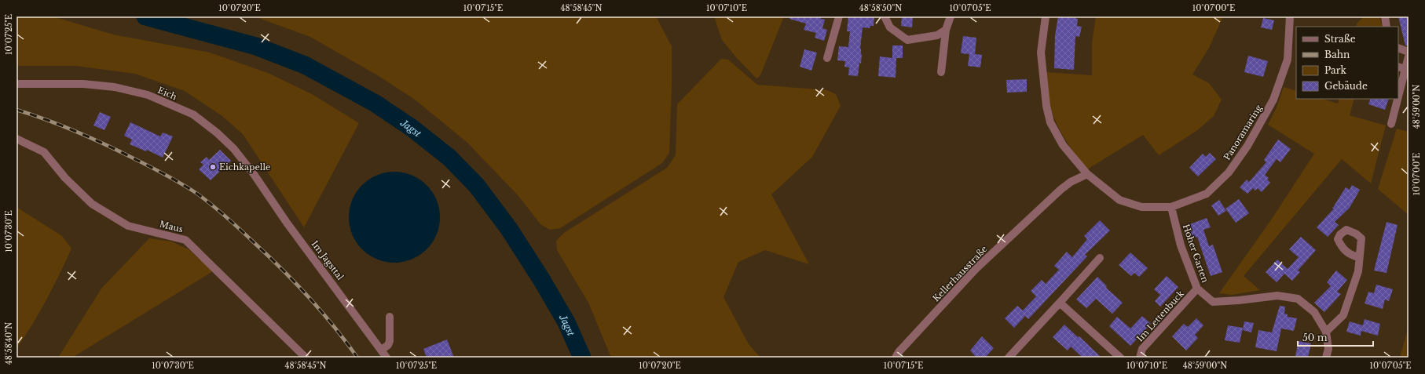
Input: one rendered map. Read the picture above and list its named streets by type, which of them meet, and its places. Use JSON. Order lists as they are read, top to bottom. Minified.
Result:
{"streets":{"street":["Eich","Panoramaring","Maus","Hoher Garten","Im Jagsttal","Kellerhausstraße","Im Lettenbuck"]},"crossings":[["Eich","Im Jagsttal"],["Panoramaring","Hoher Garten"],["Panoramaring","Kellerhausstraße"],["Hoher Garten","Im Lettenbuck"]],"water":["Jagst"],"places":["Eichkapelle"],"legend":["Straße","Bahn","Park","Gebäude"],"scale_bar":"50 m","coordinates":["10°07'20\"E","10°07'15\"E","48°58'45\"N","10°07'10\"E","48°58'50\"N","10°07'05\"E","10°07'00\"E","10°07'25\"E","48°59'00\"N","10°07'30\"E","48°58'40\"N"]}
